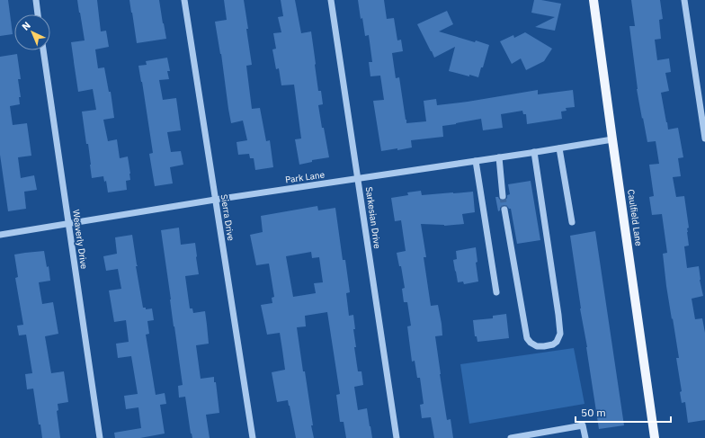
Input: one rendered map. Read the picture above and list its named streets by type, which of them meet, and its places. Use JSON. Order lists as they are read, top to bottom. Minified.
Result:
{"streets":{"main road":["Caulfield Lane"],"street":["Park Lane","Sierra Drive","Sarkesian Drive","Weaverly Drive"]},"crossings":[["Park Lane","Sierra Drive"],["Park Lane","Sarkesian Drive"],["Park Lane","Caulfield Lane"],["Park Lane","Weaverly Drive"]],"scale_bar":"50 m","north":"top left"}
